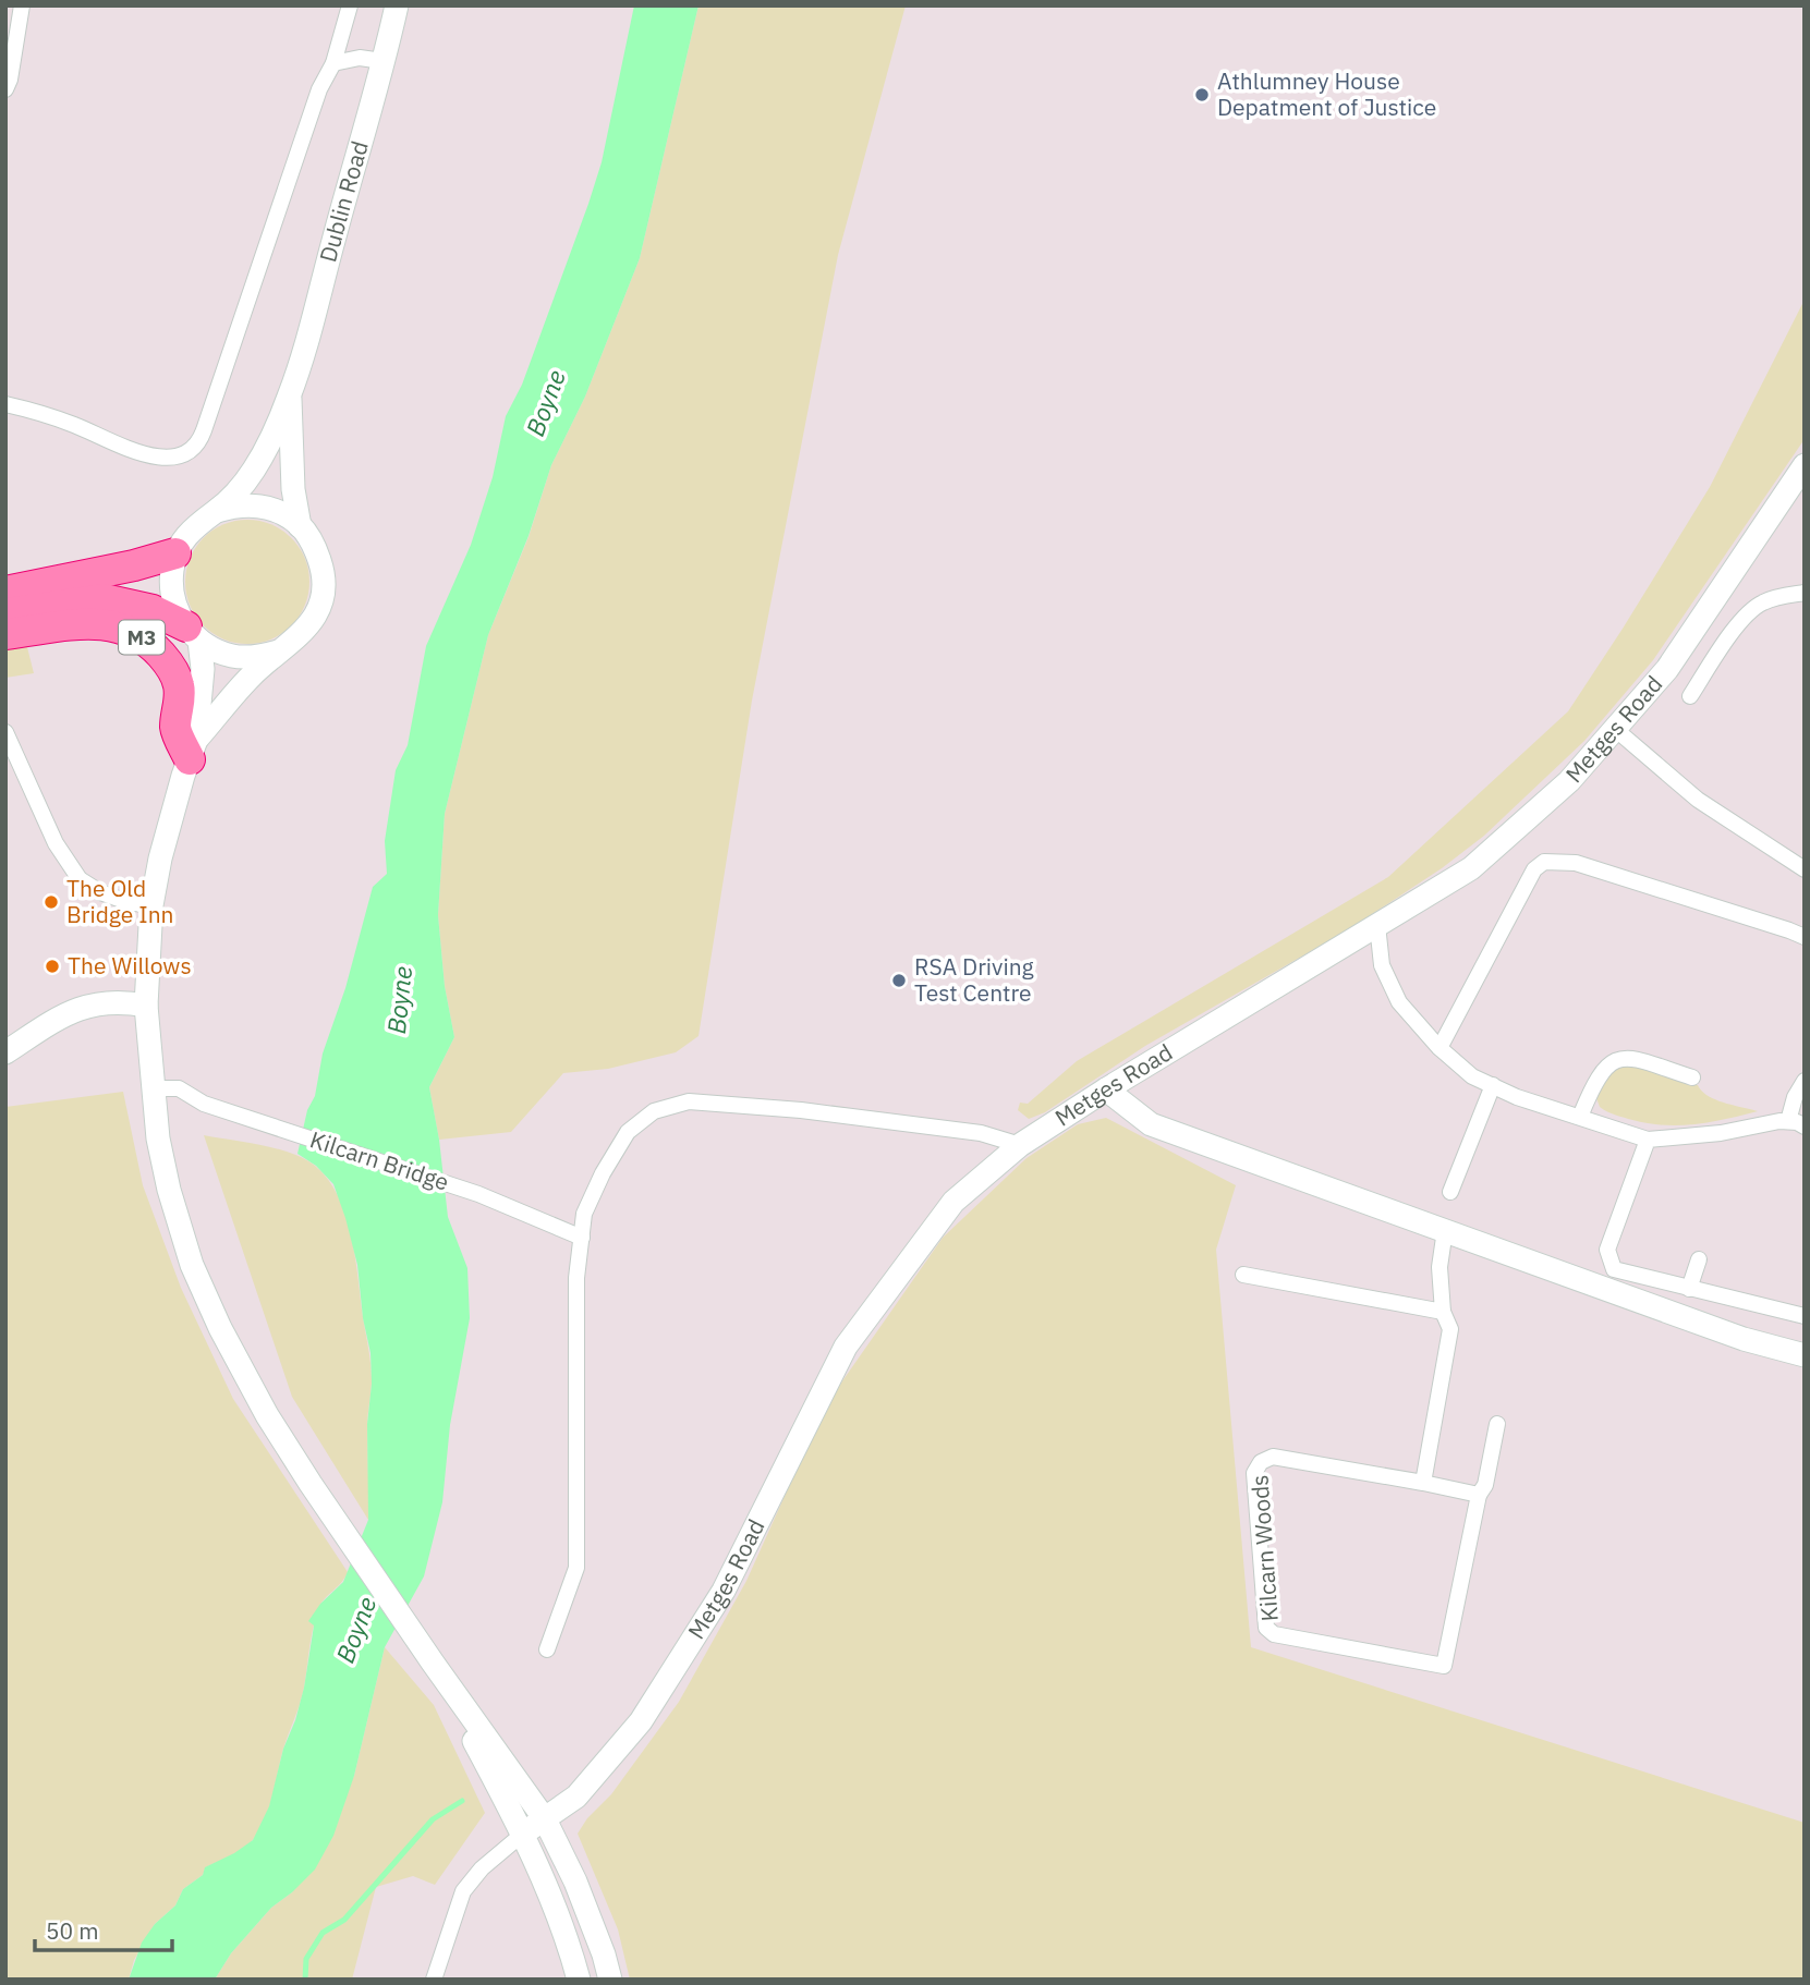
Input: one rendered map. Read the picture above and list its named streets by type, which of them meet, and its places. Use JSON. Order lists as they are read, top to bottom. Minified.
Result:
{"streets":{"highway":["M3"],"main road":["Dublin Road","Metges Road"],"street":["Kilcarn Bridge","Kilcarn Woods"]},"water":["Boyne"],"places":["Athlumney House Depatment of Justice","The Old Bridge Inn","The Willows","RSA Driving Test Centre"],"scale_bar":"50 m"}
